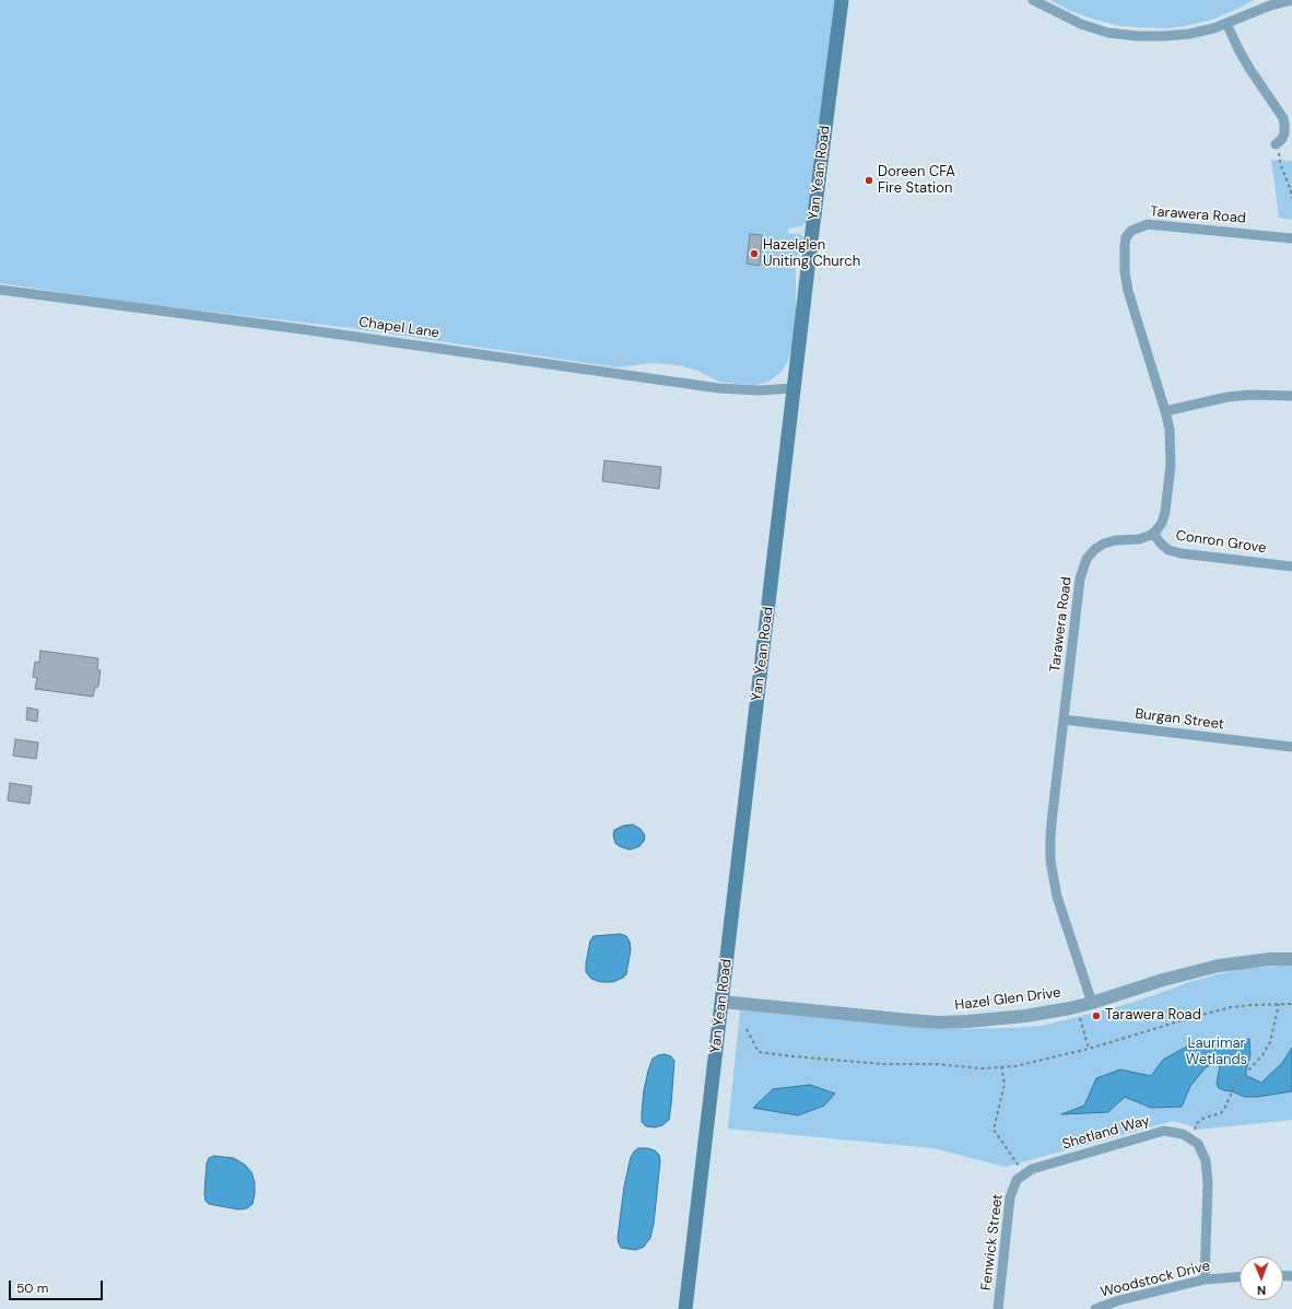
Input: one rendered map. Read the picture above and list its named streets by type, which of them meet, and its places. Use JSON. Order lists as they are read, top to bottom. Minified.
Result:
{"streets":{"main road":["Yan Yean Road"],"street":["Tarawera Road","Chapel Lane","Conron Grove","Burgan Street","Hazel Glen Drive","Shetland Way","Fenwick Street","Woodstock Drive"]},"crossings":[["Yan Yean Road","Chapel Lane"],["Yan Yean Road","Hazel Glen Drive"],["Tarawera Road","Conron Grove"],["Tarawera Road","Burgan Street"],["Tarawera Road","Hazel Glen Drive"],["Shetland Way","Fenwick Street"]],"parks":["Laurimar Wetlands"],"places":["Doreen CFA Fire Station","Hazelglen Uniting Church","Tarawera Road"],"scale_bar":"50 m","north":"bottom"}
